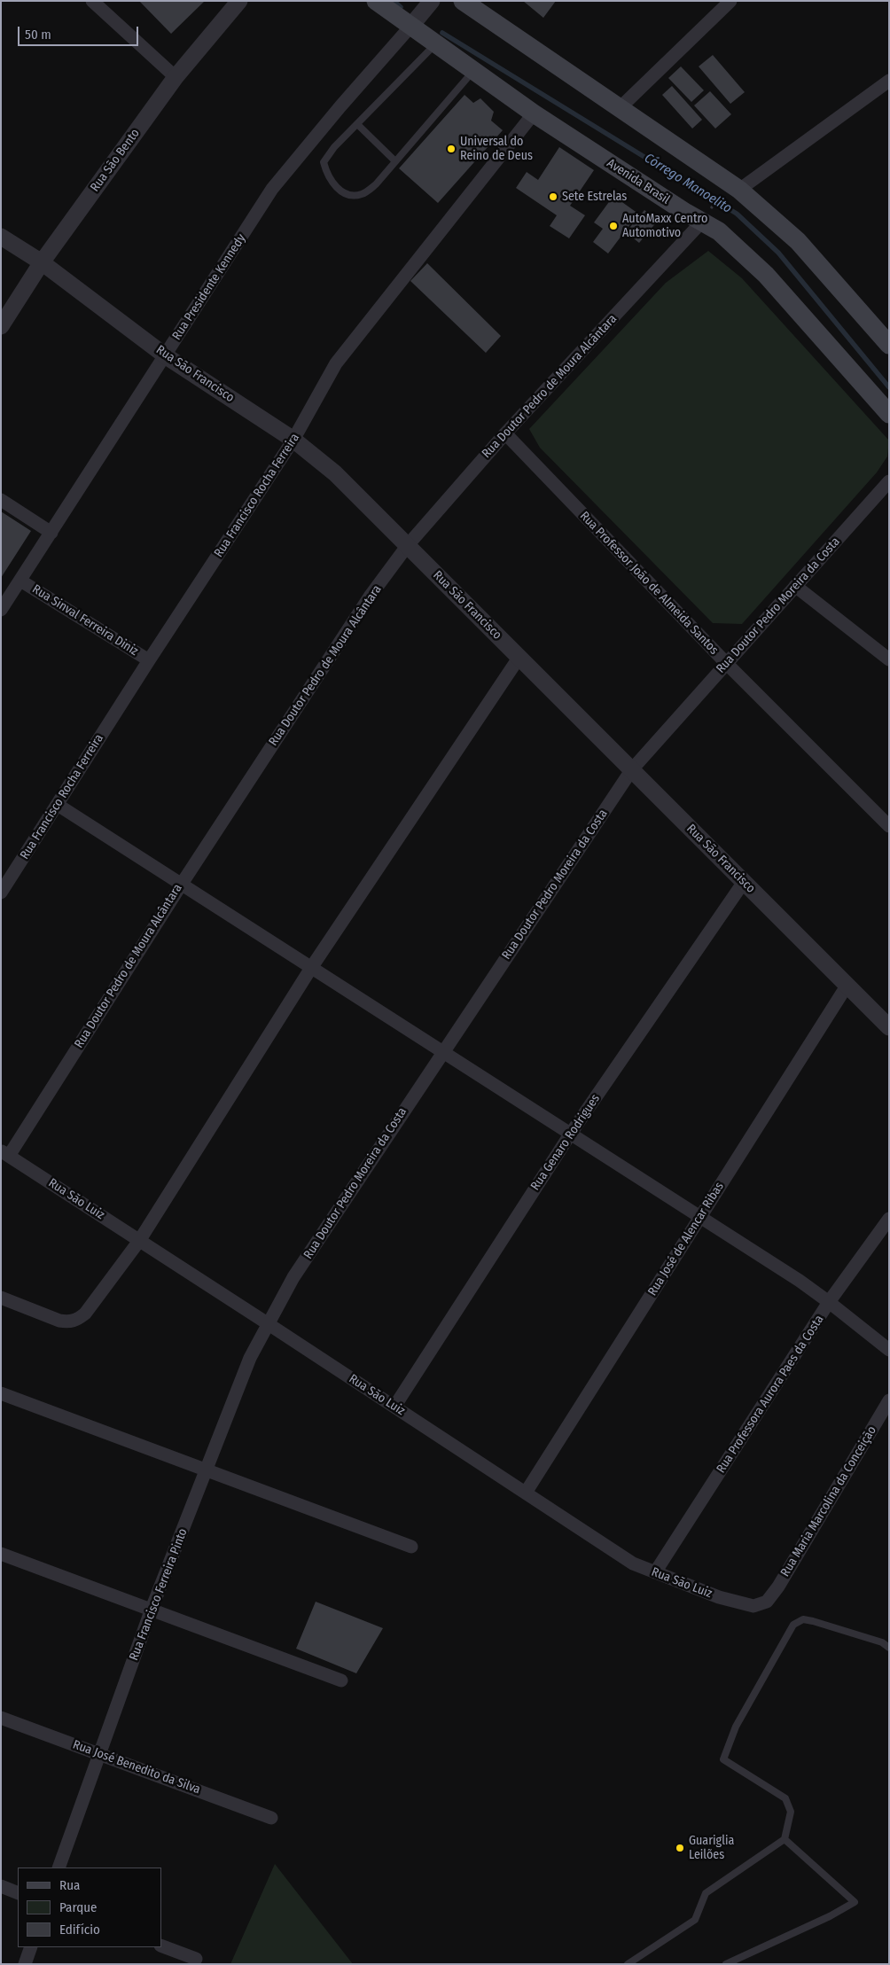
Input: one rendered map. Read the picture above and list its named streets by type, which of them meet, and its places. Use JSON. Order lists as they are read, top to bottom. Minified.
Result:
{"streets":{"main road":["Avenida Brasil"],"street":["Rua São Bento","Rua Presidente Kennedy","Rua São Francisco","Rua Doutor Pedro de Moura Alcântara","Rua Francisco Rocha Ferreira","Rua Professor João de Almeida Santos","Rua Doutor Pedro Moreira da Costa","Rua Sinval Ferreira Diniz","Rua Genaro Rodrigues","Rua São Luiz","Rua José de Alencar Ribas","Rua Professora Aurora Paes da Costa","Rua Maria Marcolina da Conceição","Rua Francisco Ferreira Pinto","Rua José Benedito da Silva"]},"crossings":[["Rua São Bento","Rua São Francisco"],["Avenida Brasil","Rua Presidente Kennedy"],["Avenida Brasil","Rua Doutor Pedro de Moura Alcântara"],["Avenida Brasil","Rua Francisco Rocha Ferreira"],["Rua Presidente Kennedy","Rua São Francisco"],["Rua Presidente Kennedy","Rua Sinval Ferreira Diniz"],["Rua São Francisco","Rua Doutor Pedro de Moura Alcântara"],["Rua São Francisco","Rua Francisco Rocha Ferreira"],["Rua São Francisco","Rua Doutor Pedro Moreira da Costa"],["Rua São Francisco","Rua Genaro Rodrigues"],["Rua São Francisco","Rua José de Alencar Ribas"],["Rua Doutor Pedro de Moura Alcântara","Rua Professor João de Almeida Santos"],["Rua Doutor Pedro de Moura Alcântara","Rua São Luiz"],["Rua Francisco Rocha Ferreira","Rua Sinval Ferreira Diniz"],["Rua Professor João de Almeida Santos","Rua Doutor Pedro Moreira da Costa"],["Rua Doutor Pedro Moreira da Costa","Rua São Luiz"],["Rua Doutor Pedro Moreira da Costa","Rua Francisco Ferreira Pinto"],["Rua Genaro Rodrigues","Rua São Luiz"],["Rua São Luiz","Rua José de Alencar Ribas"],["Rua São Luiz","Rua Professora Aurora Paes da Costa"],["Rua São Luiz","Rua Maria Marcolina da Conceição"],["Rua São Luiz","Rua Francisco Ferreira Pinto"],["Rua Francisco Ferreira Pinto","Rua José Benedito da Silva"]],"water":["Córrego Manoelito"],"places":["Universal do Reino de Deus","Sete Estrelas","AutoMaxx Centro Automotivo","Guariglia Leilões"],"legend":["Rua","Parque","Edifício"],"scale_bar":"50 m"}
